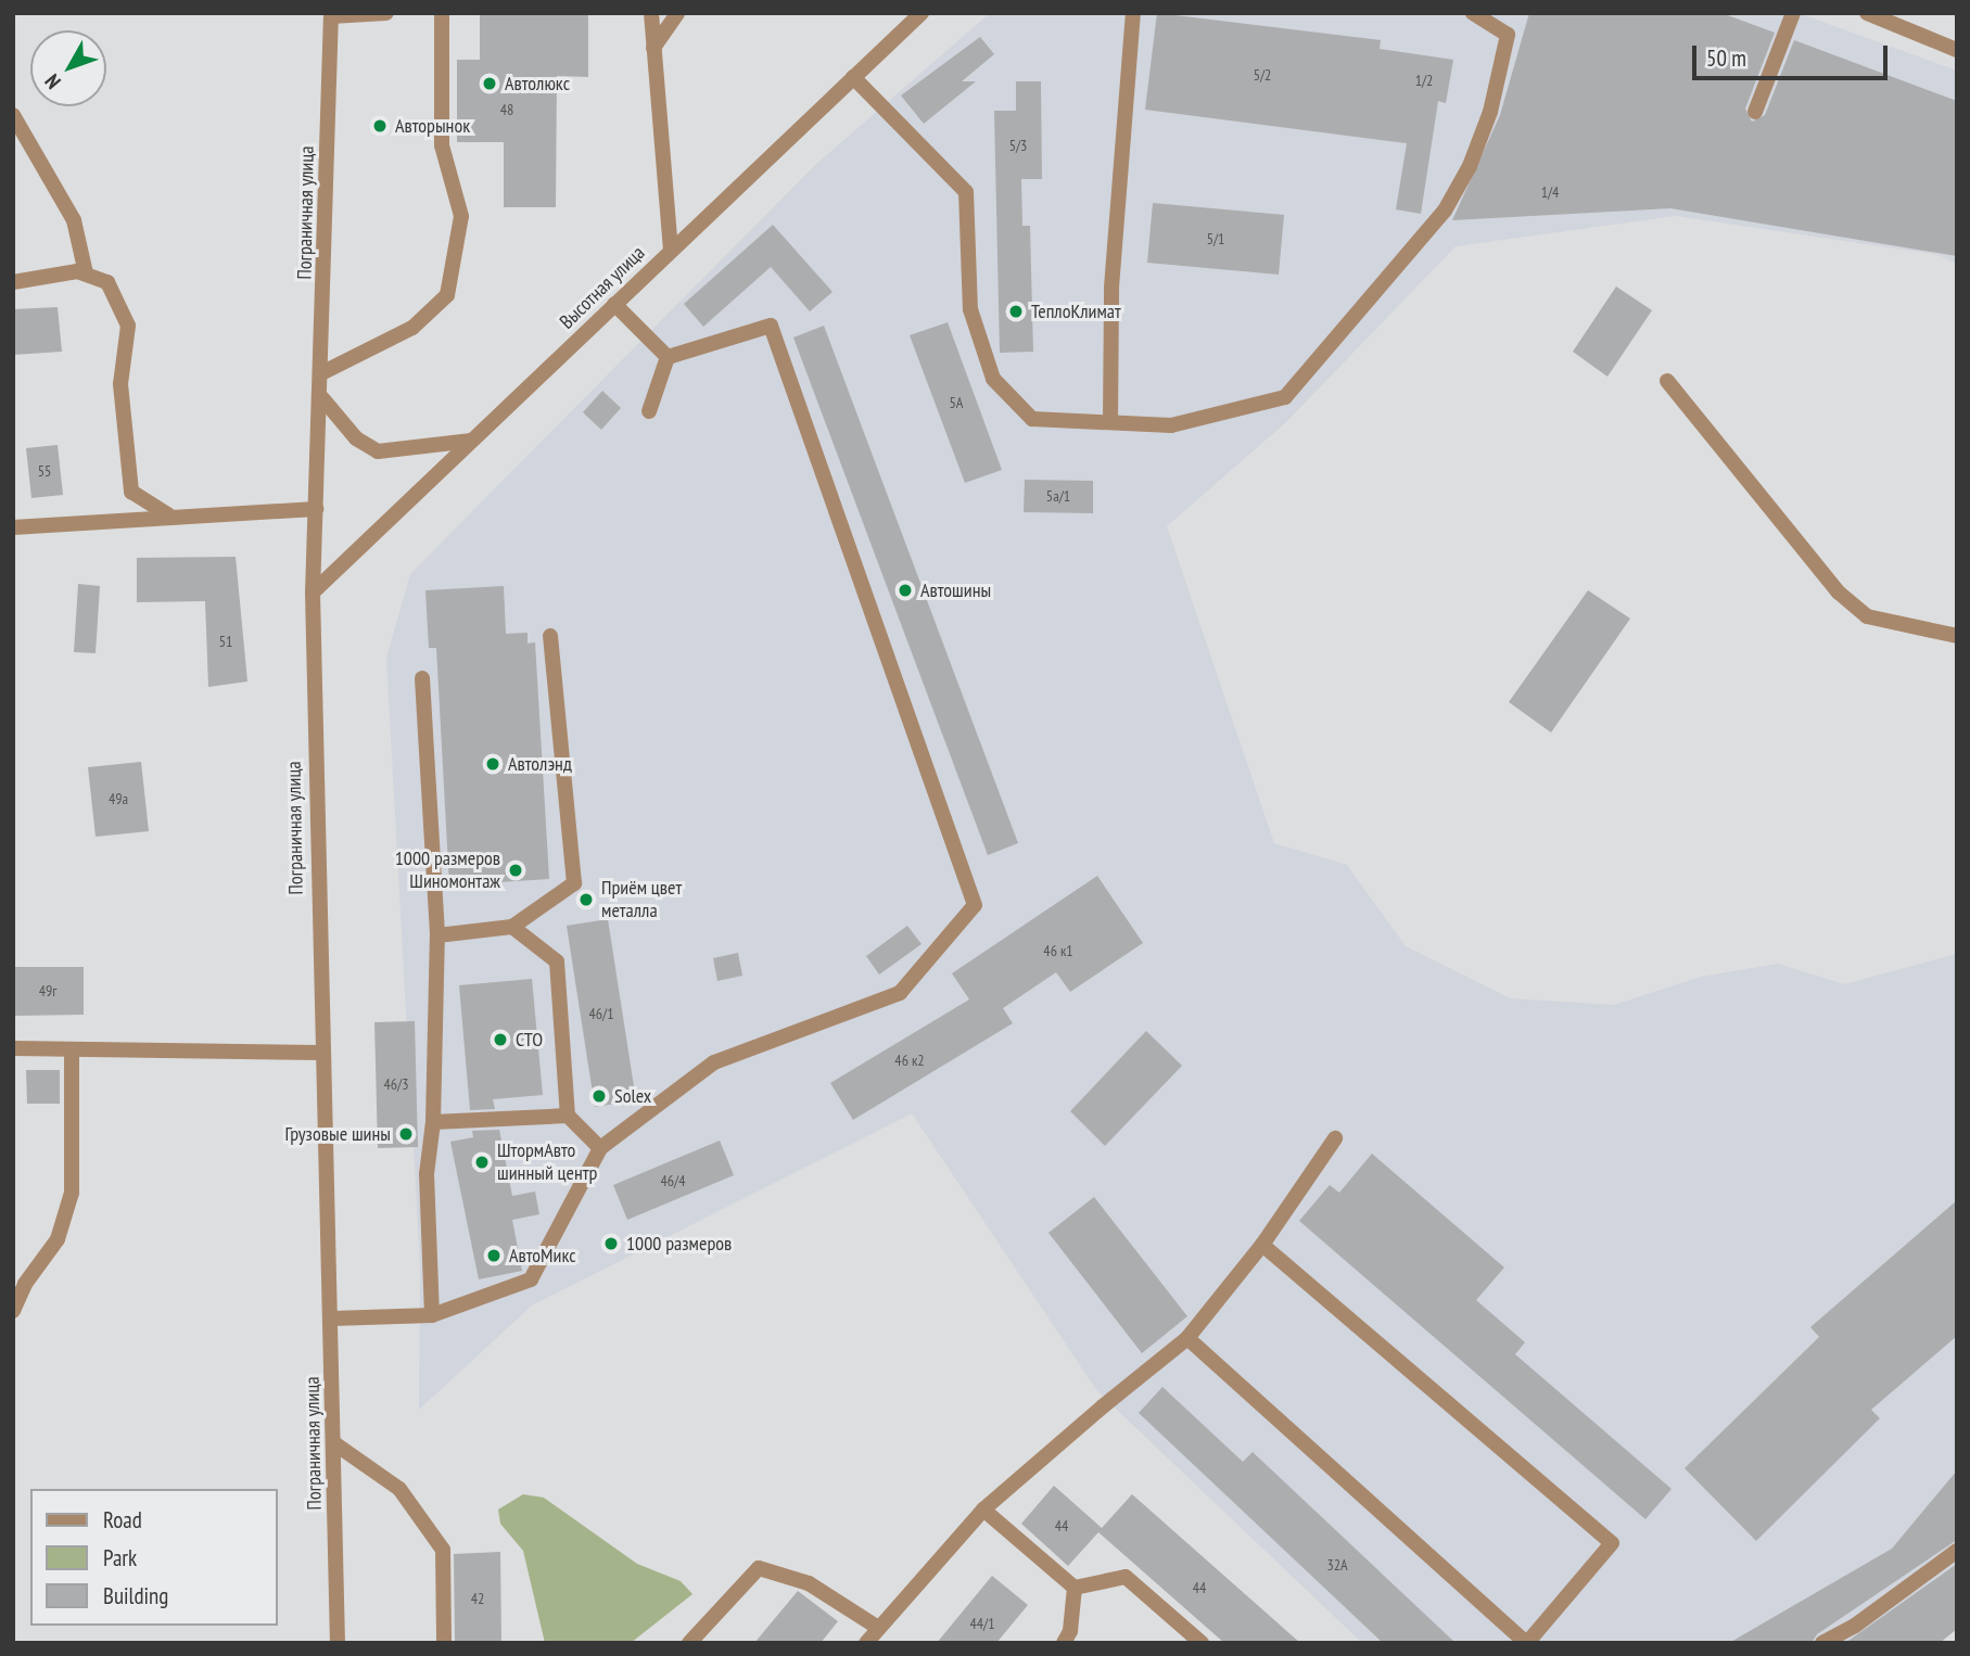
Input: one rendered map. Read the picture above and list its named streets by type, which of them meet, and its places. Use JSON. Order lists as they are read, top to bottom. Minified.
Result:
{"streets":{"street":["Пограничная улица","Высотная улица"]},"crossings":[["Пограничная улица","Высотная улица"]],"places":["Автолюкс","Авторынок","ТеплоКлимат","Автошины","Автолэнд","1000 размеров Шиномонтаж","Приём цвет металла","СТО","Solex","Грузовые шины","ШтормАвто шинный центр","1000 размеров","АвтоМикс"],"house_numbers":["5/2","1/2","48","5/3","1/4","5/1","5А","55","5а/1","51","49а","46 к1","49г","46/1","46 к2","46/3","46/4","44","32А","44","42","44/1"],"legend":["Road","Park","Building"],"scale_bar":"50 m","north":"bottom left"}
